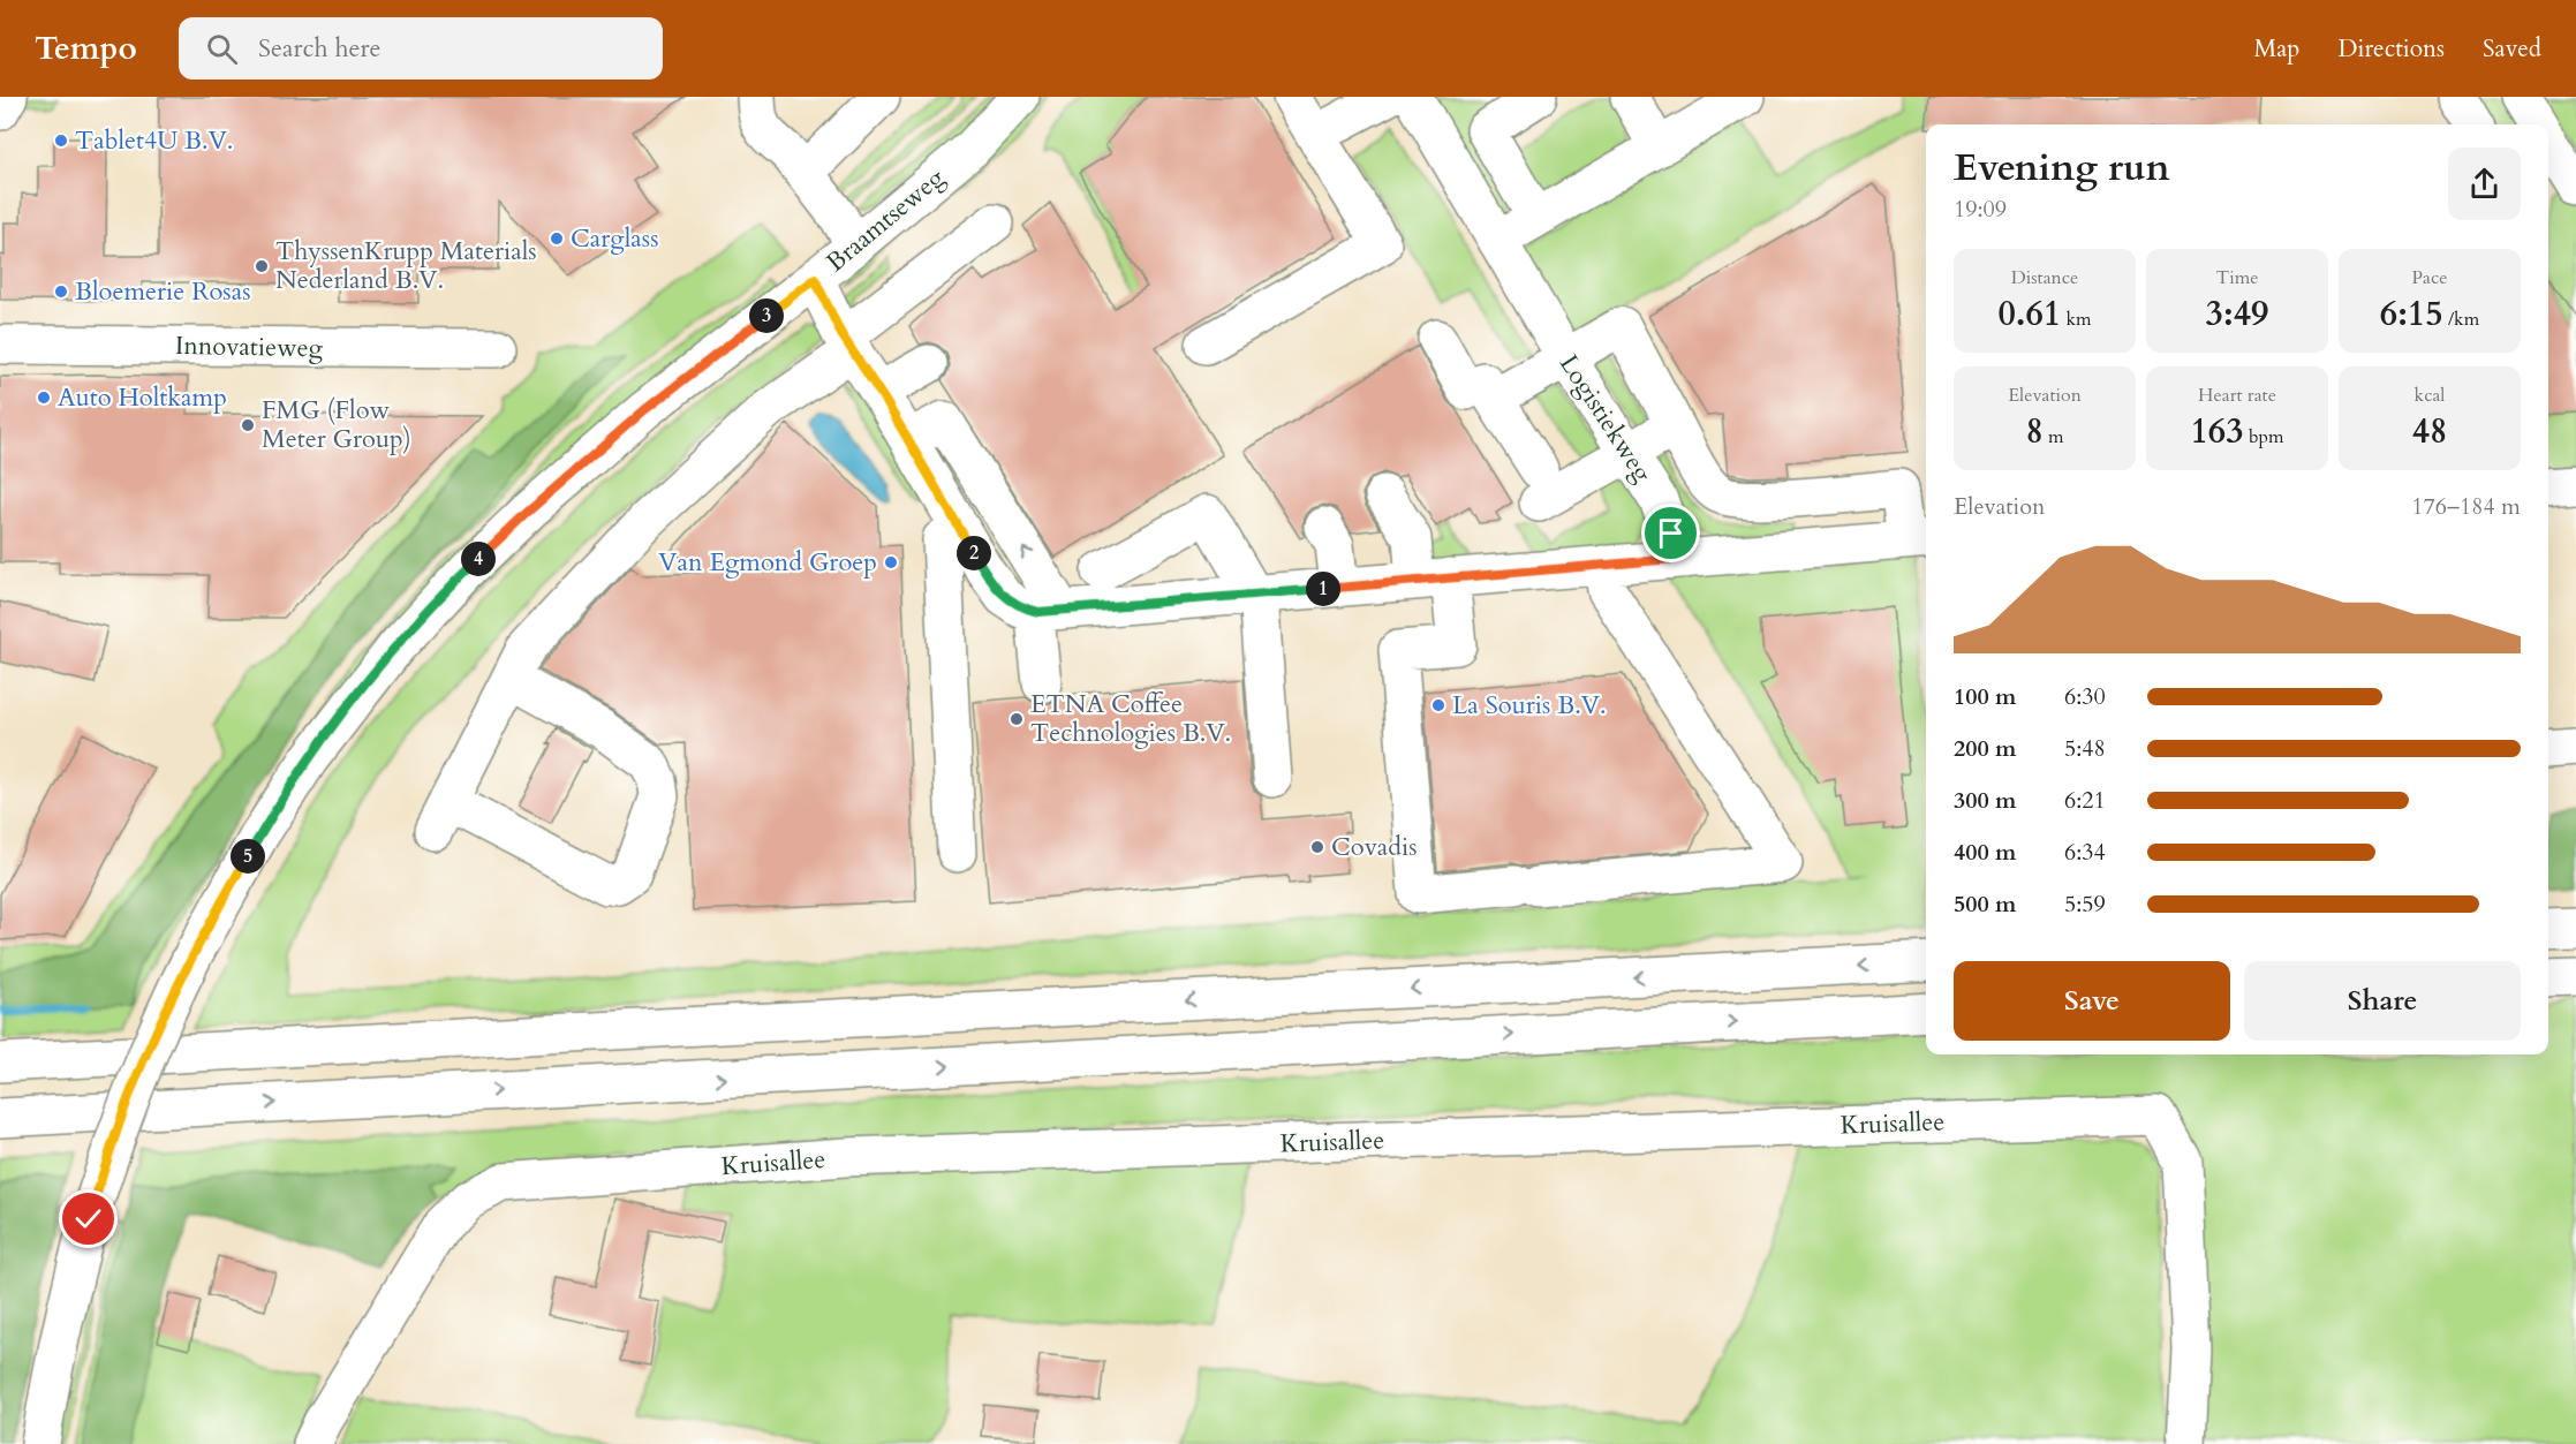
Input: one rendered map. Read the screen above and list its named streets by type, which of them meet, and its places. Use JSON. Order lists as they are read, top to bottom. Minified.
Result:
{"streets":{"main road":["Braamtseweg","Innovatieweg","Logistiekweg","Kruisallee"]},"places":["Tablet4U B.V.","Carglass","ThyssenKrupp Materials Nederland B.V.","Bloemerie Rosas","Auto Holtkamp","FMG (Flow Meter Group)","Van Egmond Groep","La Souris B.V.","ETNA Coffee Technologies B.V.","Covadis"],"page":{"header":"Tempo","search":"Search here","nav":["Map","Directions","Saved"],"heading":["Evening run","19:09"],"stats":[["Distance","0.61 km"],["Time","3:49"],["Pace","6:15 /km"],["Elevation","8 m"],["Heart rate","163 bpm"],["kcal","48"]],"pins":["3","2","4","1","5"],"chart":["Elevation","176–184 m"],"list":[{"name":"100 m","note":"6:30"},{"name":"200 m","note":"5:48"},{"name":"300 m","note":"6:21"},{"name":"400 m","note":"6:34"},{"name":"500 m","note":"5:59"}],"buttons":["Save","Share"]}}
